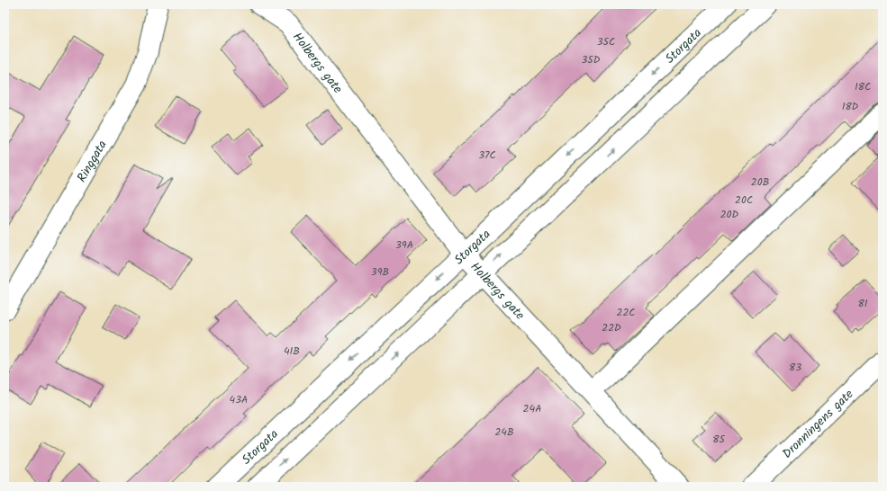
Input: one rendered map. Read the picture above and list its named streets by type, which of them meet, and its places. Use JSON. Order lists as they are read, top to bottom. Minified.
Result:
{"streets":{"street":["Storgata","Holbergs gate","Ringgata","Dronningens gate"]},"crossings":[["Storgata","Holbergs gate"]],"house_numbers":["35C","35D","18C","18D","37C","20B","20C","20D","39A","39B","81","22C","22D","41B","83","43A","24A","24B","85"]}
